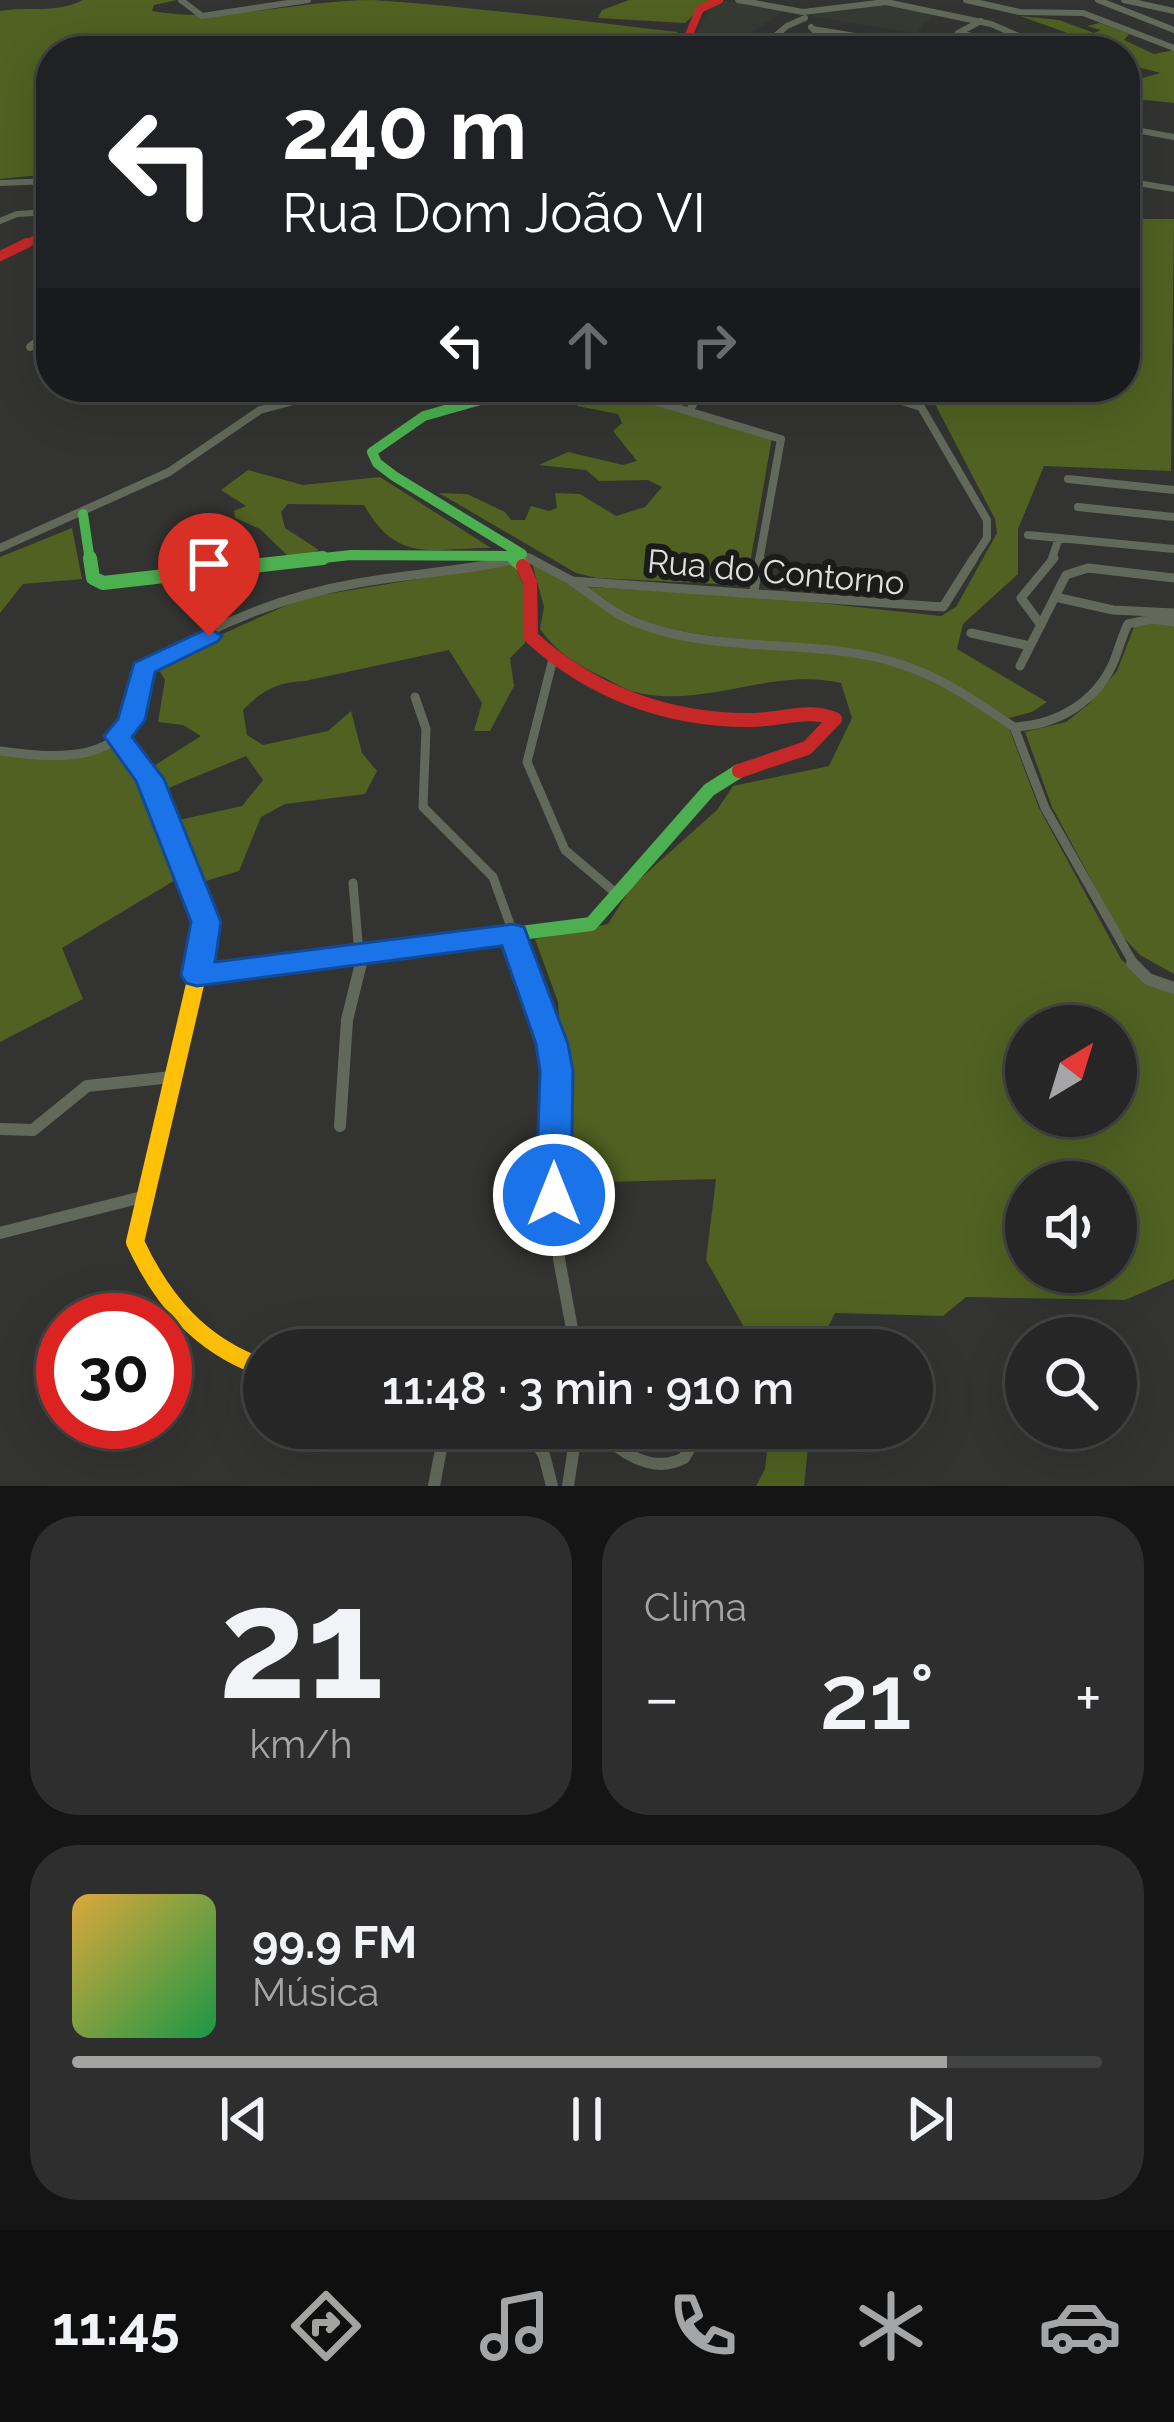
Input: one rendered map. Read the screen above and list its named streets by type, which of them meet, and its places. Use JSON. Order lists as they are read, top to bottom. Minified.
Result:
{"streets":{"street":["Rua do Contorno"]},"north":"top right","page":{"turn":["240 m","Rua Dom João VI"],"limit":"30","trip":"11:48 · 3 min · 910 m","tile":[["21","km/h"],"Clima"],"heat":["−","21°","+"],"song":["99.9 FM","Música"],"tabs":"11:45"}}
